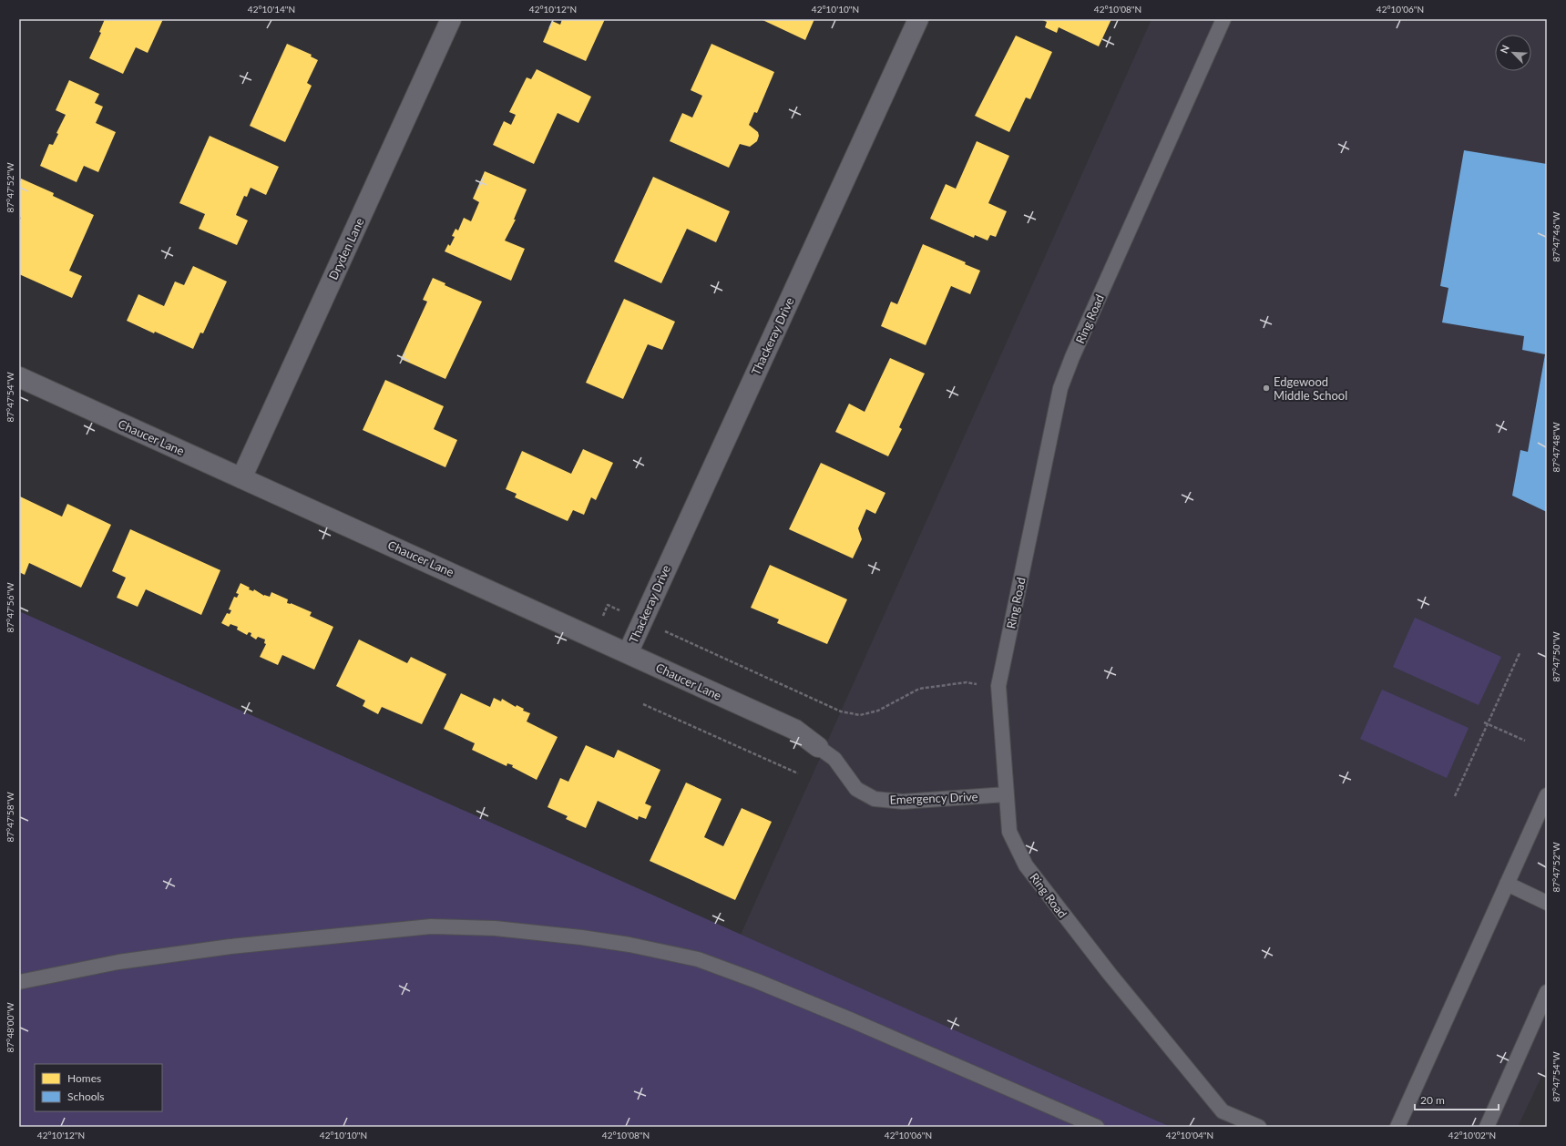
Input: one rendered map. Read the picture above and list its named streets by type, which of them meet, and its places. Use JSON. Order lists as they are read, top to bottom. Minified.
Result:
{"streets":{"street":["Dryden Lane","Thackeray Drive","Chaucer Lane"],"lane":["Ring Road","Emergency Drive"]},"crossings":[["Dryden Lane","Chaucer Lane"],["Ring Road","Emergency Drive"],["Thackeray Drive","Chaucer Lane"],["Chaucer Lane","Emergency Drive"]],"places":["Edgewood Middle School"],"legend":["Homes","Schools"],"scale_bar":"20 m","north":"top left","coordinates":["42°10'14\"N","42°10'12\"N","42°10'10\"N","42°10'08\"N","42°10'06\"N","87°47'52\"W","87°47'46\"W","87°47'54\"W","87°47'48\"W","87°47'56\"W","87°47'50\"W","87°47'58\"W","87°48'00\"W","42°10'04\"N","42°10'02\"N"]}
